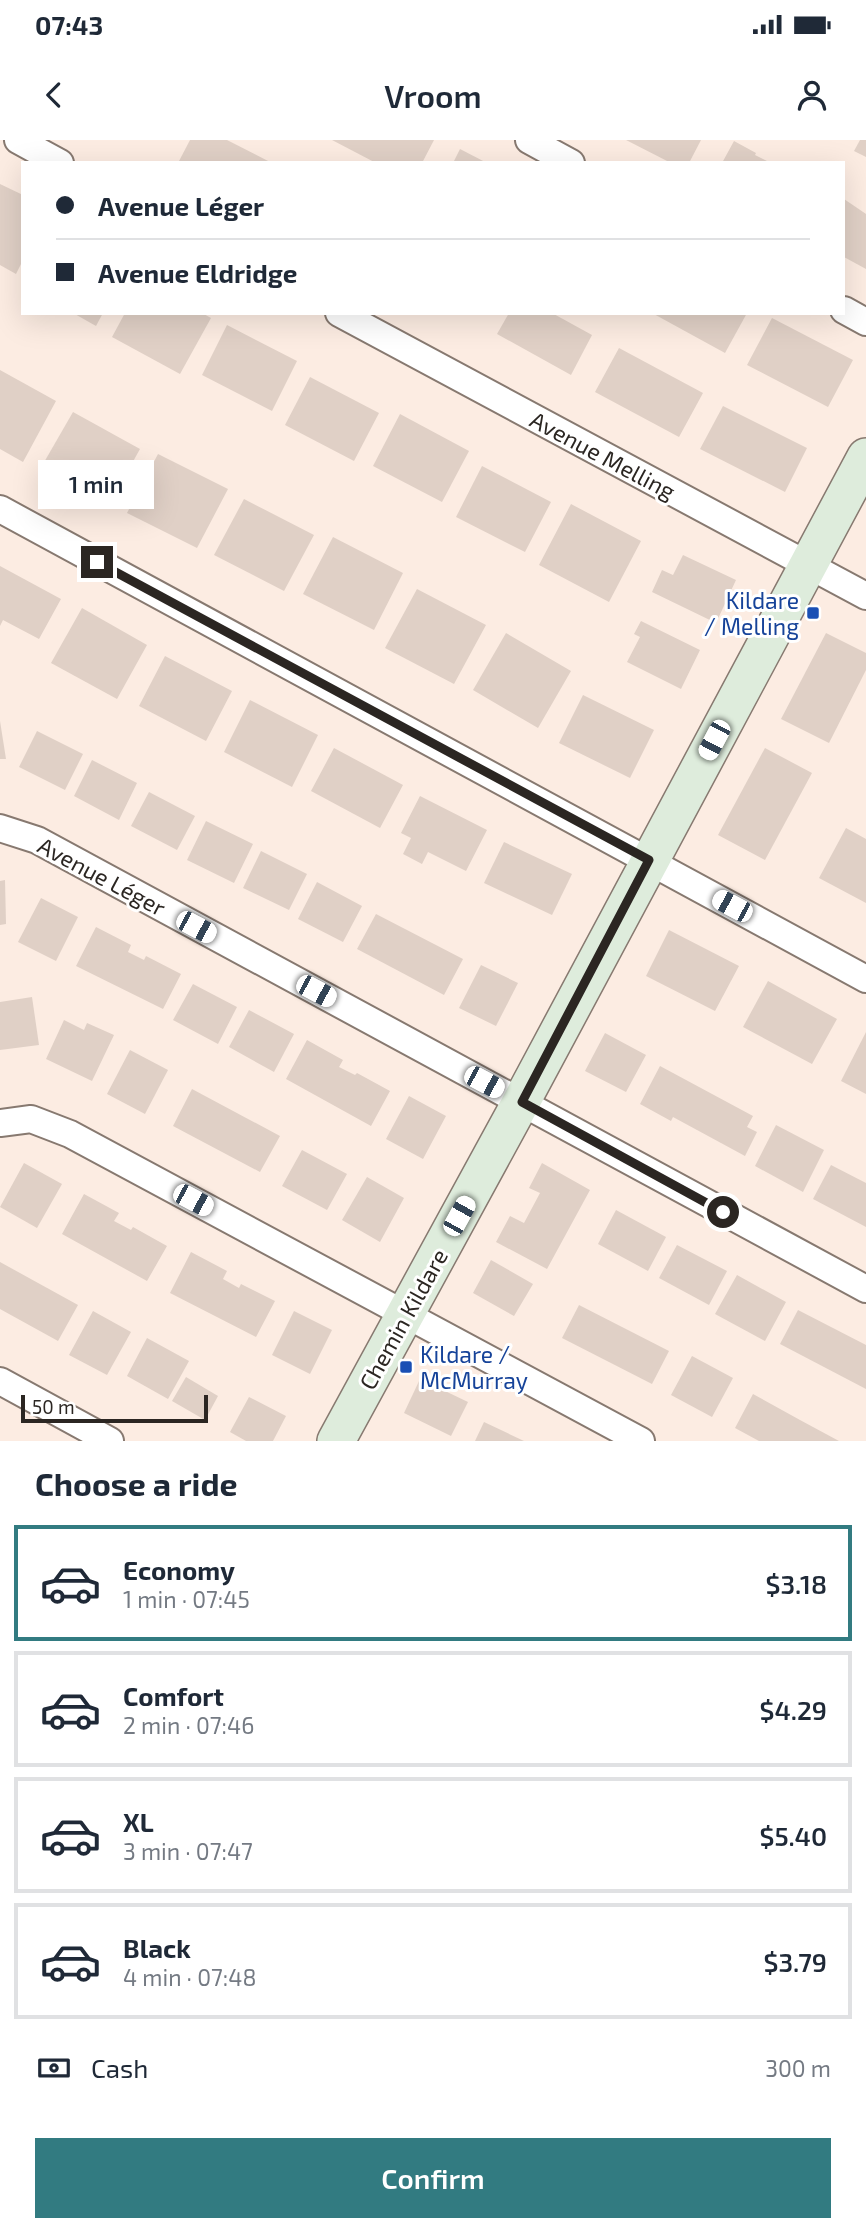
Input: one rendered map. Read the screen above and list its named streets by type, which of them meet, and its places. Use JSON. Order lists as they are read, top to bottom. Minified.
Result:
{"streets":{"street":["Avenue Melling","Avenue Léger","Chemin Kildare"]},"crossings":[["Avenue Melling","Chemin Kildare"],["Avenue Léger","Chemin Kildare"]],"places":{"transit":["Kildare / Melling","Kildare / McMurray"]},"scale_bar":"50 m","page":{"status":"07:43","header":"Vroom","banner":["Avenue Léger","Avenue Eldridge"],"bubble":"1 min","scale":"50 m","heading":"Choose a ride","list":[{"name":"Economy","note":"1 min · 07:45","value":"$3.18"},{"name":"Comfort","note":"2 min · 07:46","value":"$4.29"},{"name":"XL","note":"3 min · 07:47","value":"$5.40"},{"name":"Black","note":"4 min · 07:48","value":"$3.79"}],"pay":["Cash","300 m"],"buttons":"Confirm"}}
